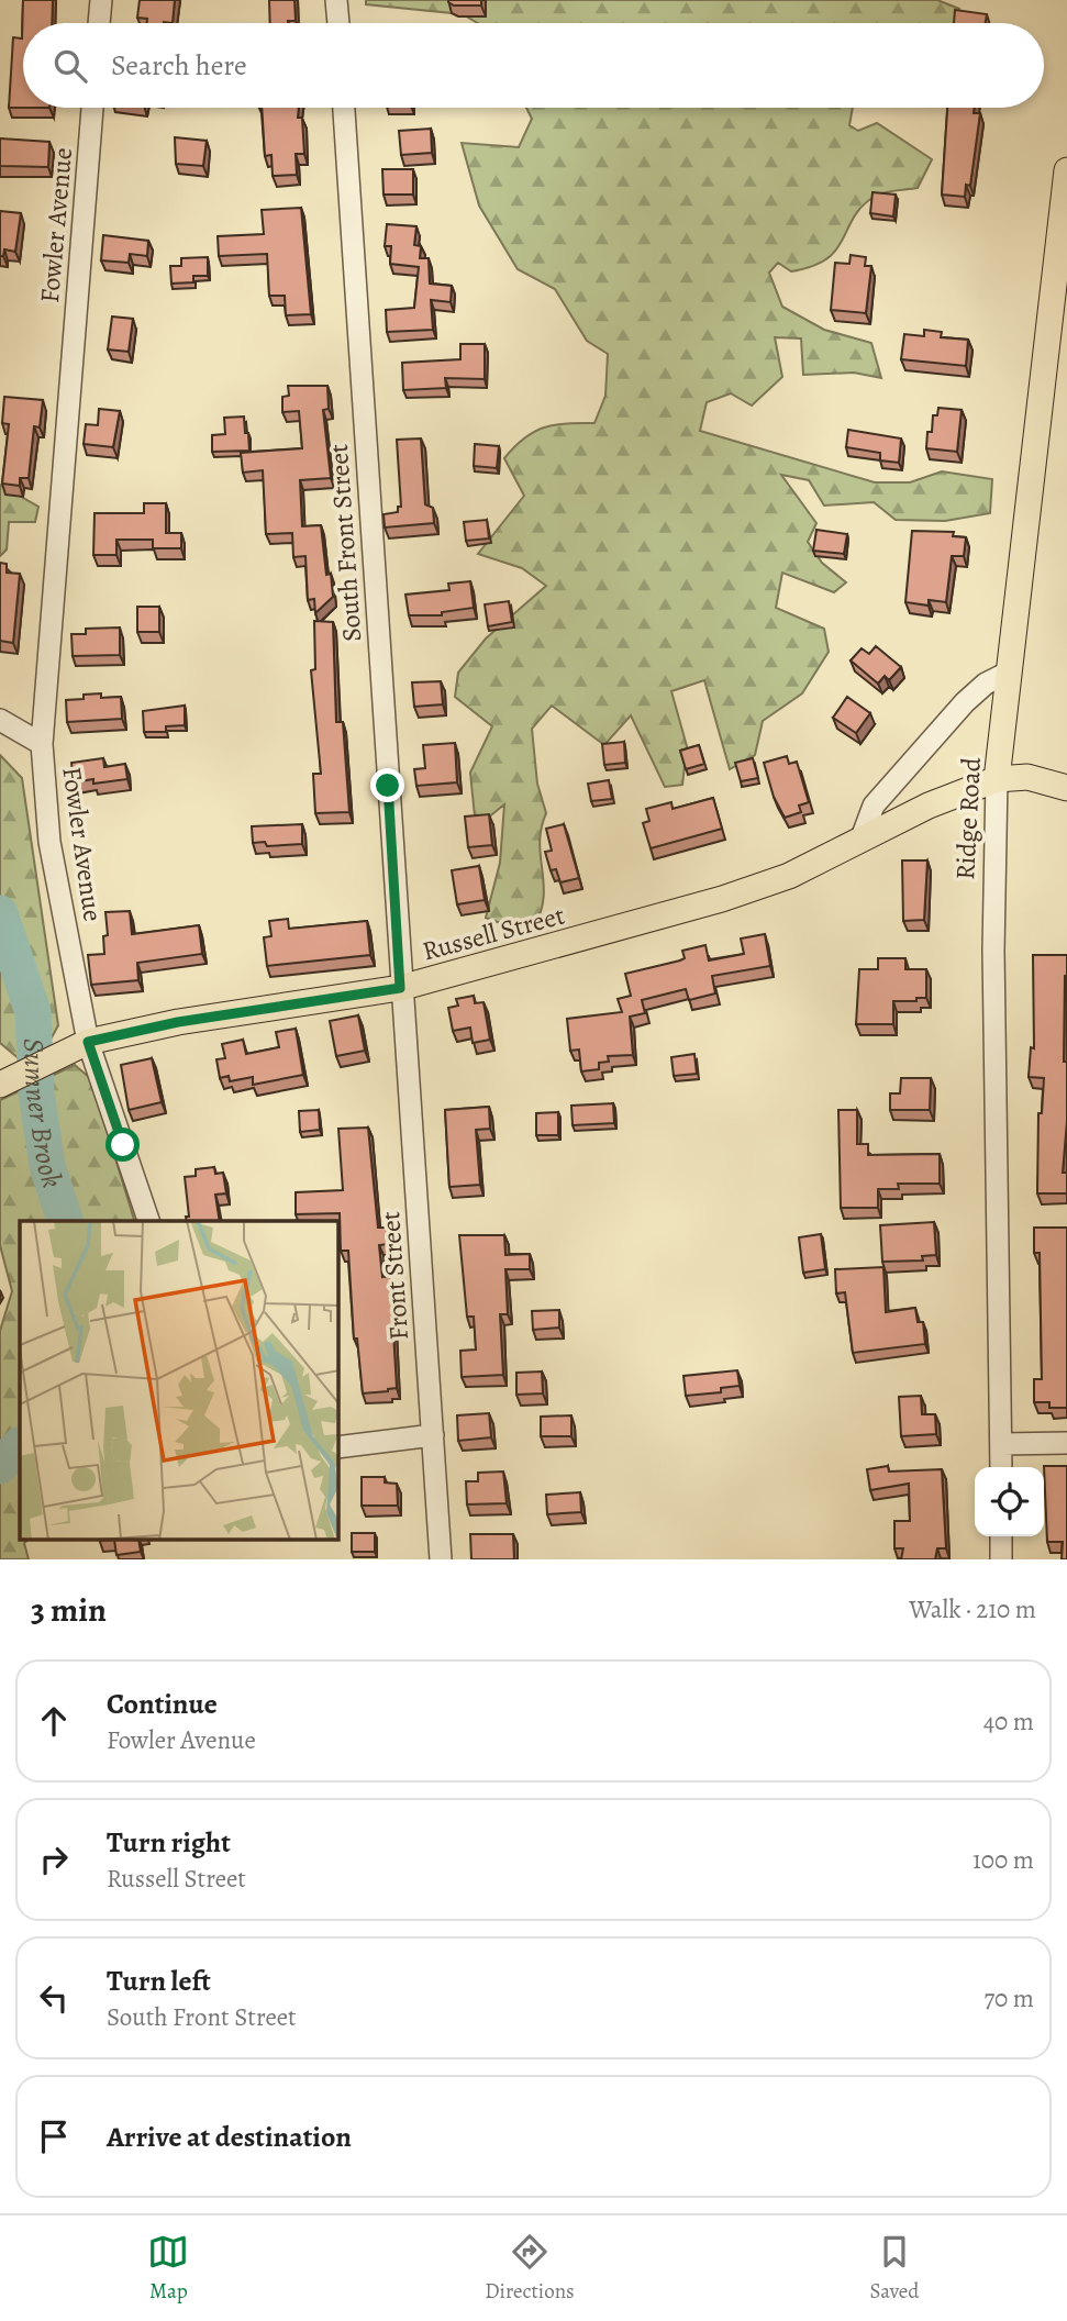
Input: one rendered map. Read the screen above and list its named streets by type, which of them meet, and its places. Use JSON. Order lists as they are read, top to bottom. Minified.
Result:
{"streets":{"main road":["Ridge Road","Russell Street"],"street":["Fowler Avenue","South Front Street","Front Street"]},"crossings":[["Fowler Avenue","Russell Street"],["South Front Street","Russell Street"],["South Front Street","Front Street"],["Ridge Road","Russell Street"],["Russell Street","Front Street"]],"water":["Sumner Brook"],"page":{"search":"Search here","heading":["3 min","Walk · 210 m"],"list":[["Continue","Fowler Avenue","40 m"],["Turn right","Russell Street","100 m"],["Turn left","South Front Street","70 m"],"Arrive at destination"],"nav":["Map","Directions","Saved"]}}
